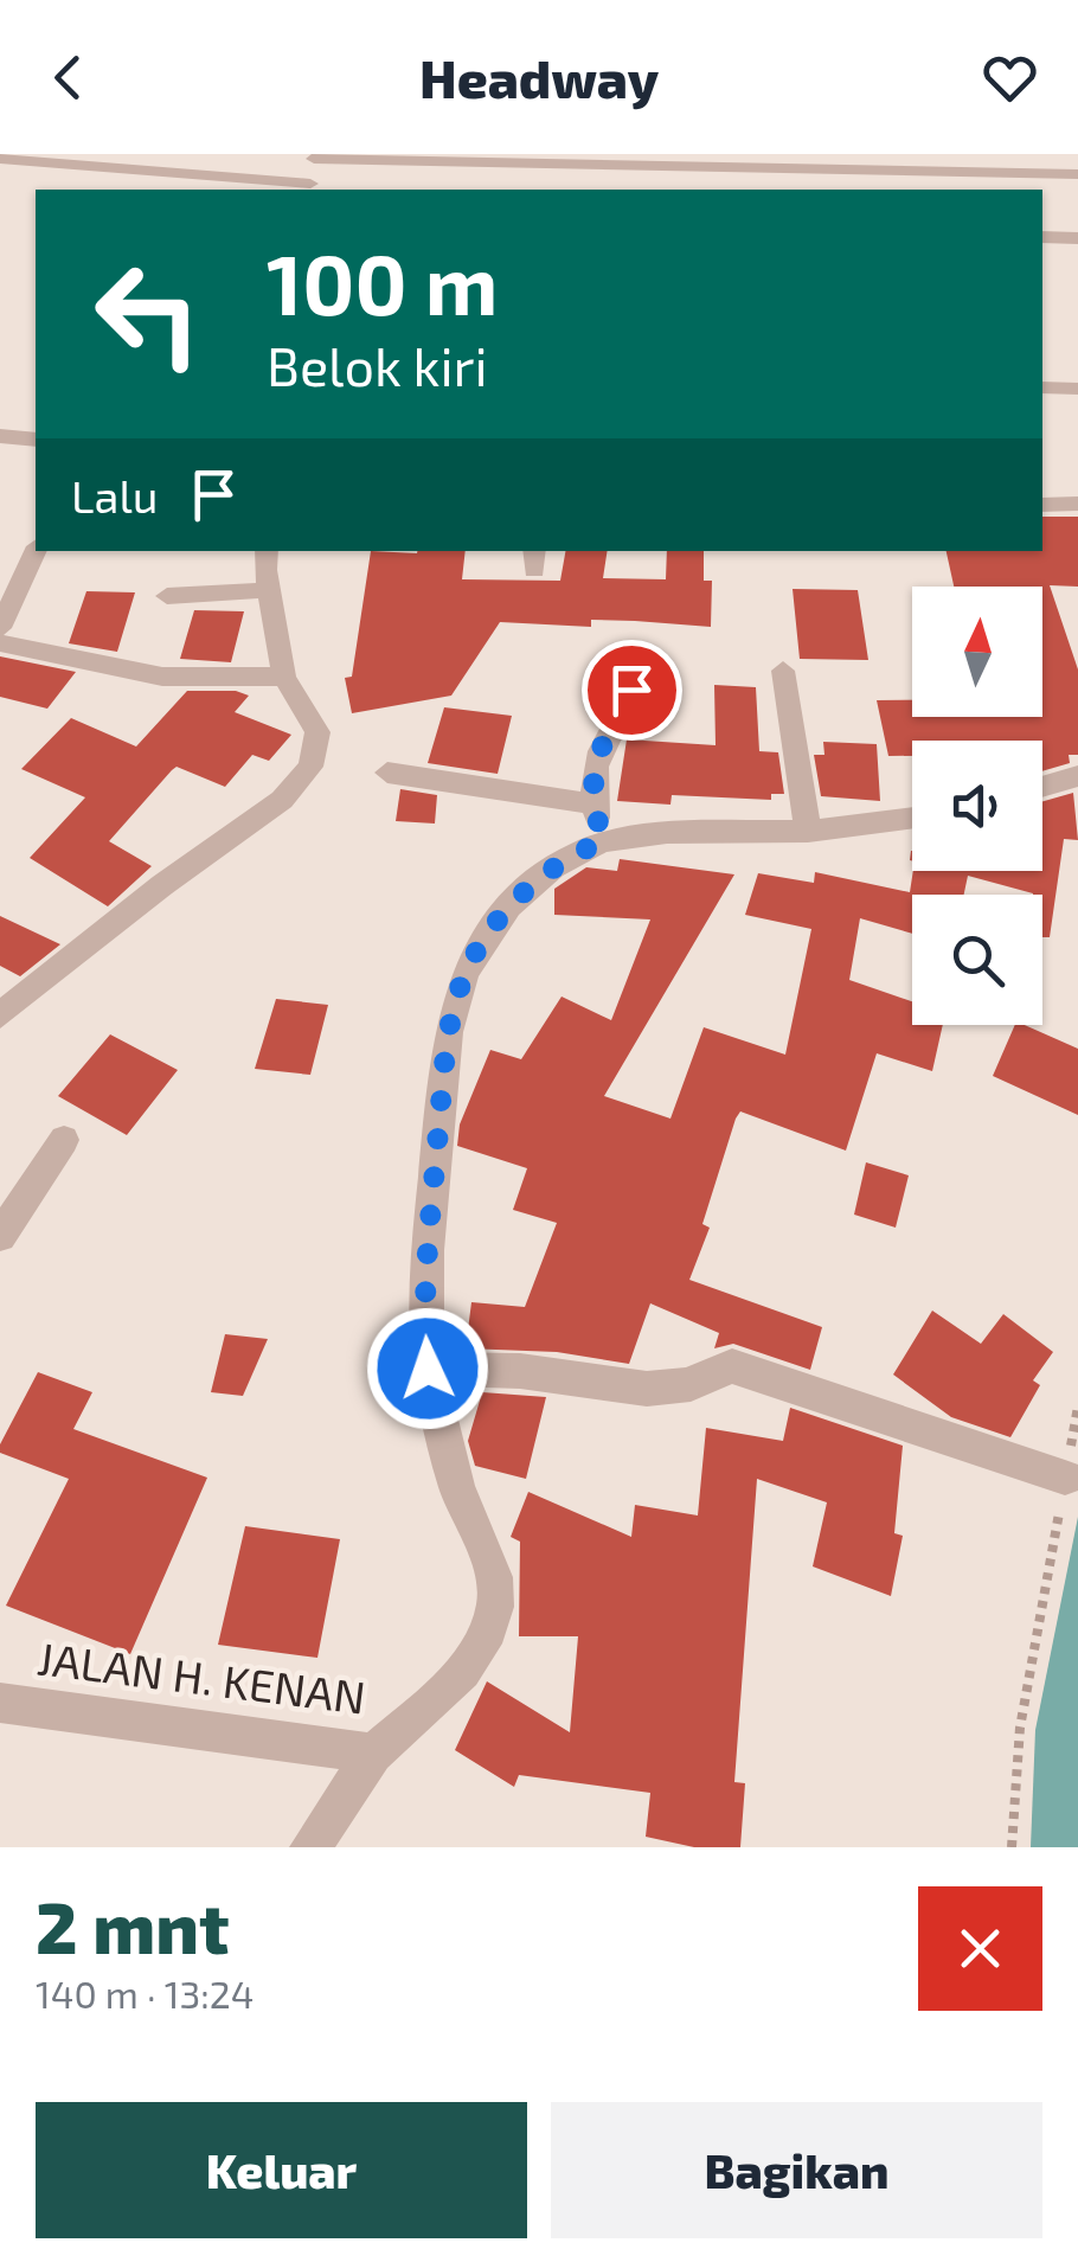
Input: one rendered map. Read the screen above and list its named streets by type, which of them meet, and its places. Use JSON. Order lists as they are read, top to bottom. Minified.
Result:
{"streets":{"street":["JALAN H. KENAN"]},"north":"top","page":{"header":"Headway","turn":["100 m","Belok kiri"],"then":"Lalu","heading":["2 mnt","140 m · 13:24"],"buttons":["Keluar","Bagikan"]}}
